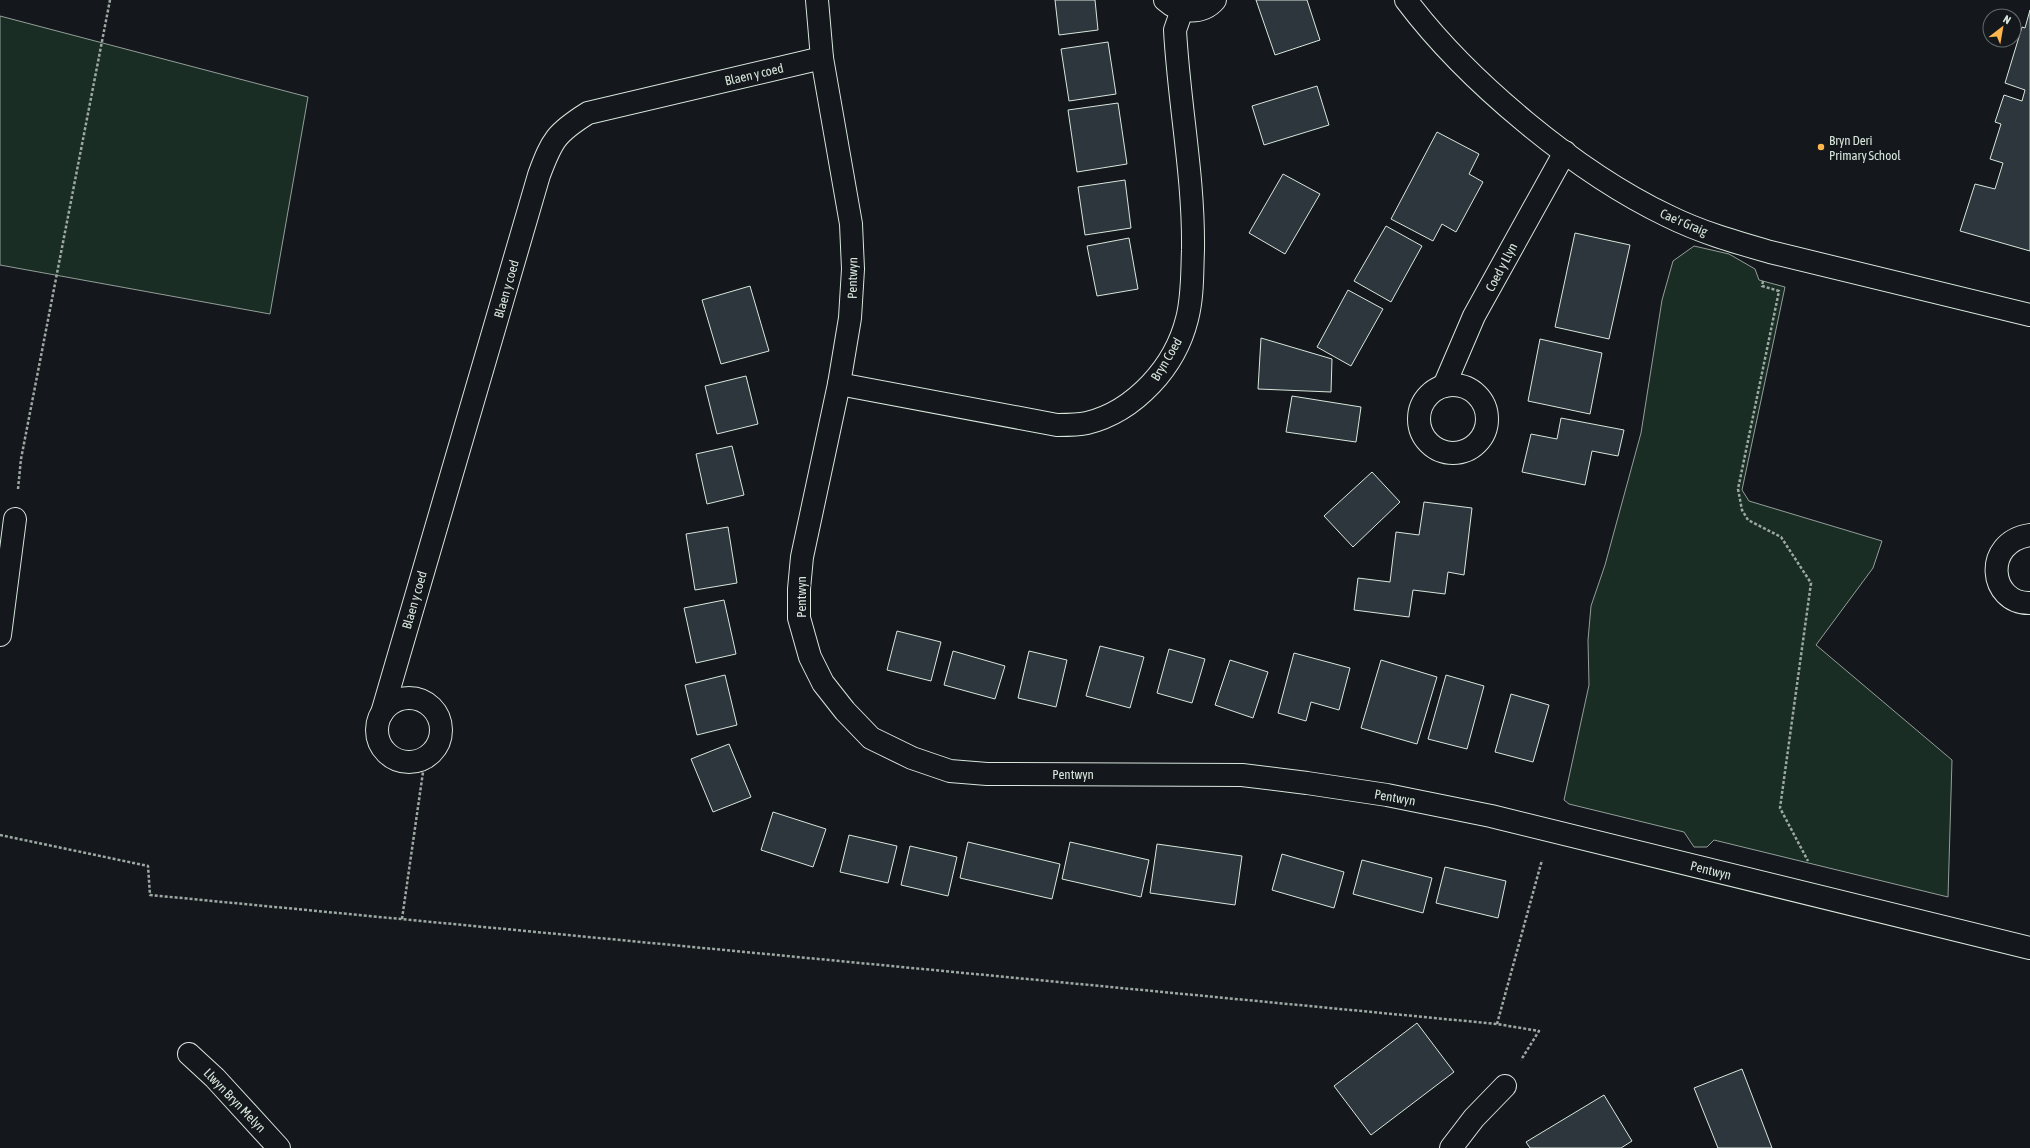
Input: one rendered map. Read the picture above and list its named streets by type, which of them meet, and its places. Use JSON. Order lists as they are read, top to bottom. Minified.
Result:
{"streets":{"street":["Blaen y coed","Cae'r Graig","Coed y Llyn","Pentwyn","Bryn Coed","Llwyn Bryn Melyn"]},"crossings":[["Blaen y coed","Pentwyn"],["Cae'r Graig","Coed y Llyn"],["Pentwyn","Bryn Coed"]],"places":["Bryn Deri Primary School"],"north":"top right"}
